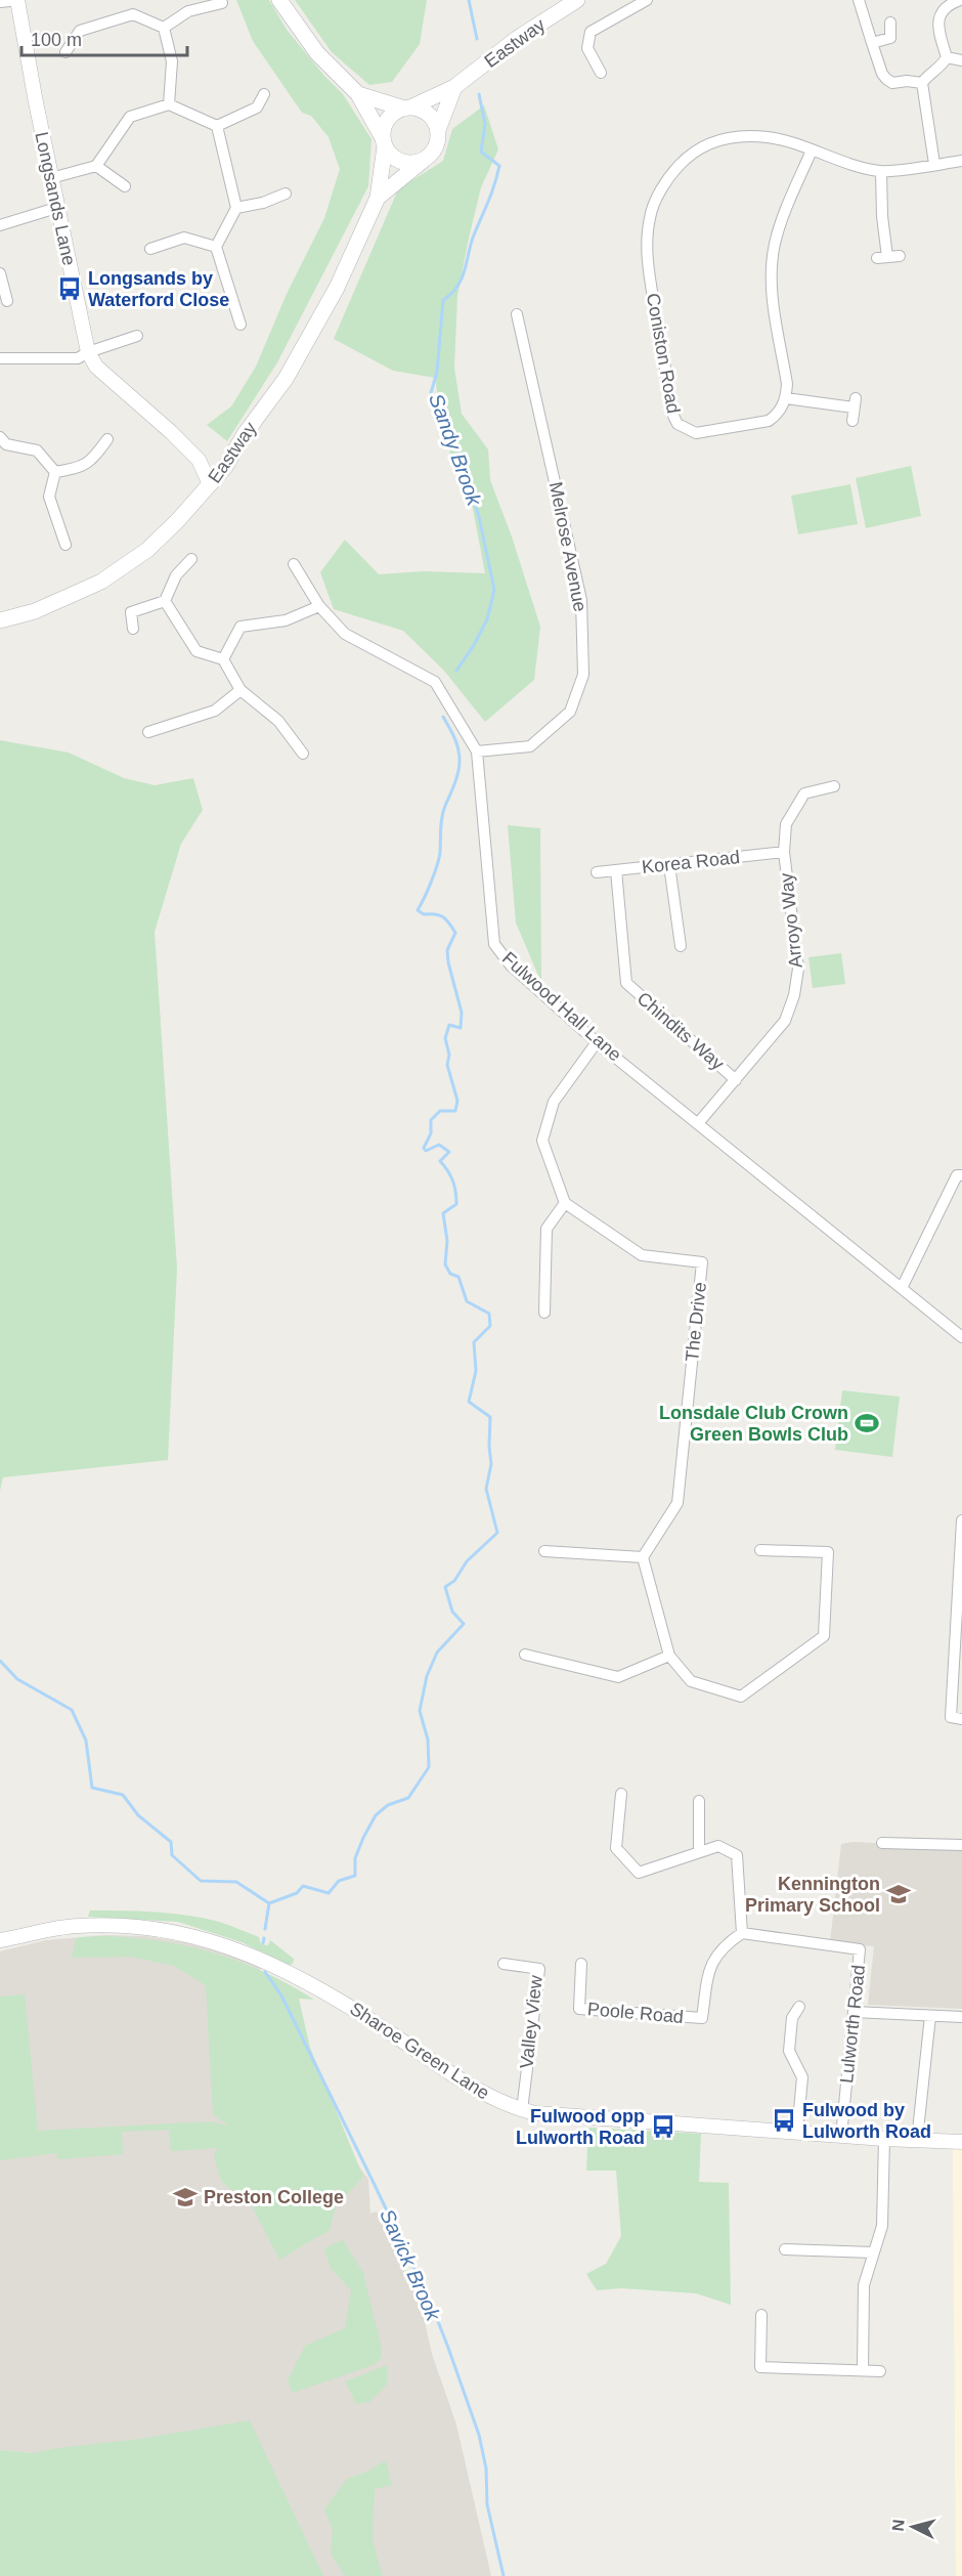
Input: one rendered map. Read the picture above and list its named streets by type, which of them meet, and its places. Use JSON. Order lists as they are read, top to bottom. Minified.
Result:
{"streets":{"main road":["Eastway"],"street":["Longsands Lane","Coniston Road","Melrose Avenue","Korea Road","Arroyo Way","Fulwood Hall Lane","Chindits Way","The Drive","Poole Road","Valley View","Lulworth Road","Sharoe Green Lane"]},"crossings":[["Eastway","Longsands Lane"],["Melrose Avenue","Fulwood Hall Lane"],["Korea Road","Arroyo Way"],["Korea Road","Chindits Way"],["Arroyo Way","Fulwood Hall Lane"],["Arroyo Way","Chindits Way"],["Poole Road","Lulworth Road"],["Valley View","Sharoe Green Lane"],["Lulworth Road","Sharoe Green Lane"]],"water":["Sandy Brook","Savick Brook"],"places":{"bus stop":["Longsands by Waterford Close","Fulwood by Lulworth Road","Fulwood opp Lulworth Road"],"sports":["Lonsdale Club Crown Green Bowls Club"],"school or university":["Kennington Primary School","Preston College"]},"scale_bar":"100 m","north":"left"}
